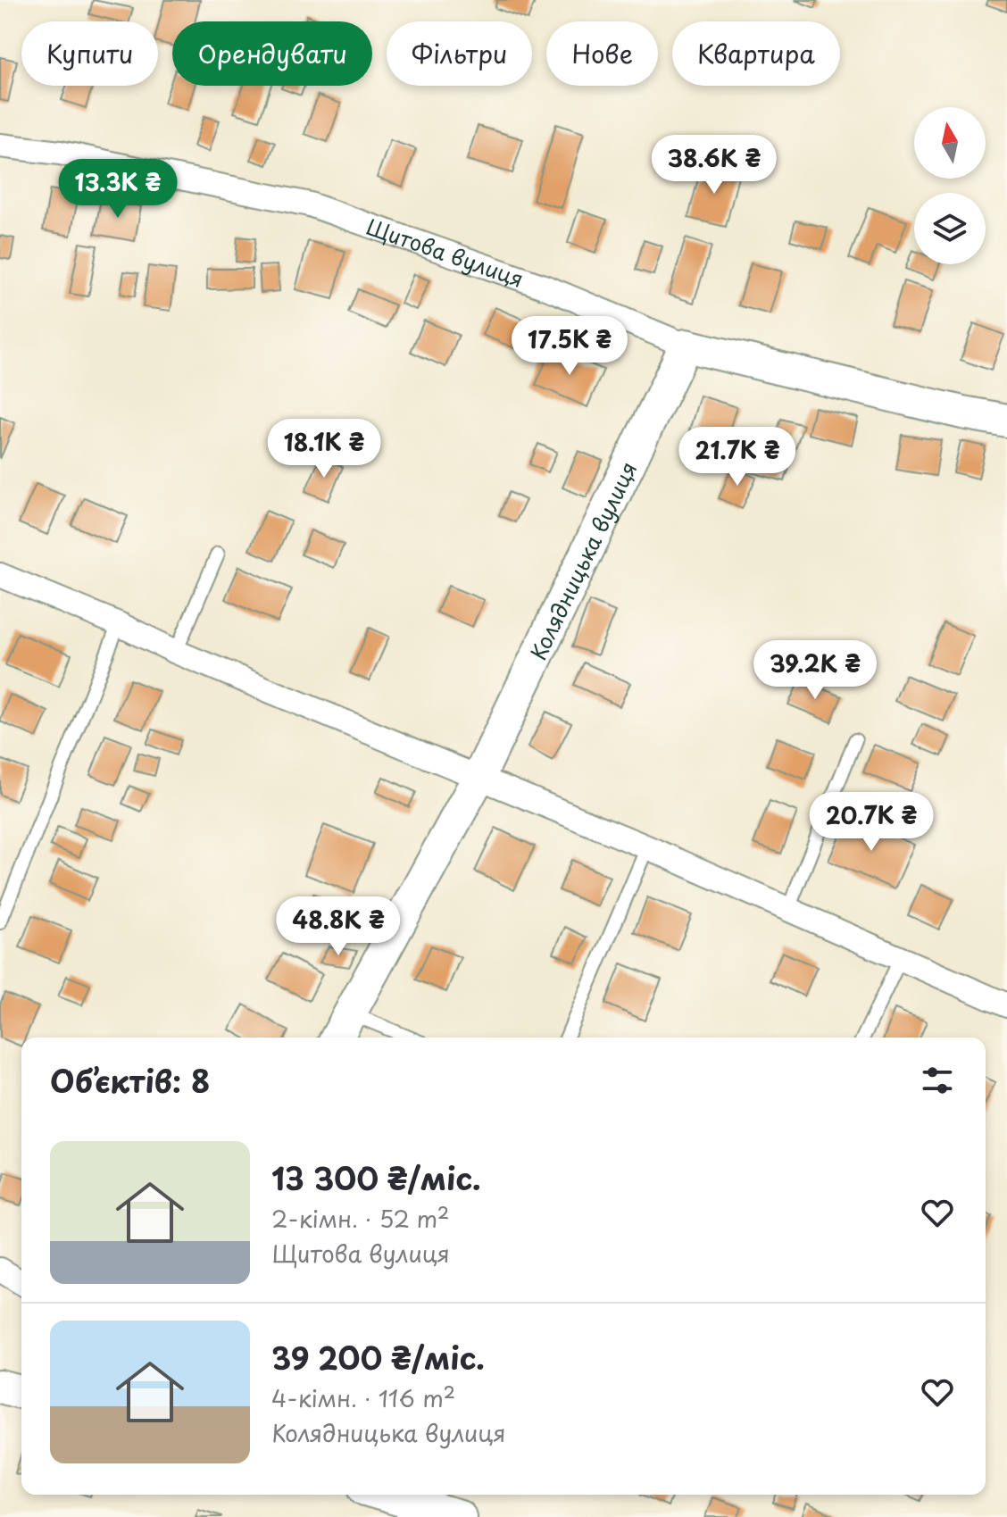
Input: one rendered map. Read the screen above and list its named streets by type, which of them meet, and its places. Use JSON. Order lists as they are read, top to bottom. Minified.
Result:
{"streets":{"street":["Щитова вулиця","Колядницька вулиця"]},"crossings":[["Щитова вулиця","Колядницька вулиця"]],"north":"top","page":{"chip":["Купити","Орендувати","Фільтри","Нове","Квартира"],"price":["38.6K ₴","13.3K ₴","17.5K ₴","18.1K ₴","21.7K ₴","39.2K ₴","20.7K ₴","48.8K ₴"],"heading":"Об’єктів: 8","list":[{"name":"13 300 ₴/міс.","note":"2-кімн. · 52 m² · Щитова вулиця"},{"name":"39 200 ₴/міс.","note":"4-кімн. · 116 m² · Колядницька вулиця"}]}}
